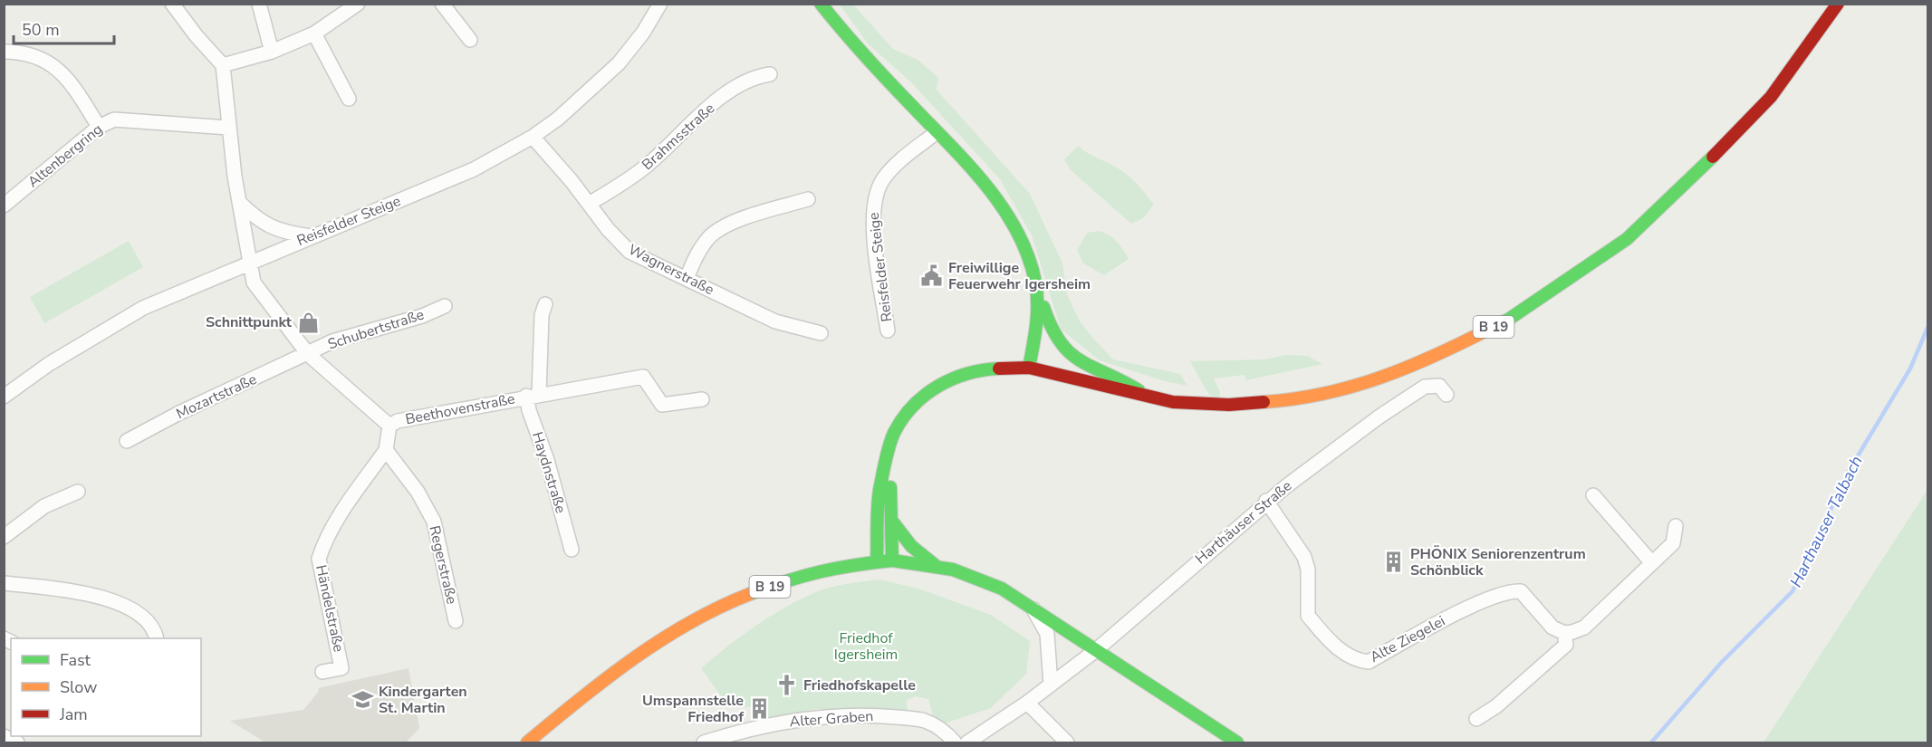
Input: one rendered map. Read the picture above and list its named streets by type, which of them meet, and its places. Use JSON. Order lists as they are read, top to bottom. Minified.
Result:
{"streets":{"main road":["B 19"],"street":["Brahmsstraße","Altenbergring","Reisfelder Steige","Wagnerstraße","Schubertstraße","Mozartstraße","Beethovenstraße","Haydnstraße","Harthäuser Straße","Regerstraße","Händelstraße","Alte Ziegelei","Alter Graben"]},"crossings":[["Brahmsstraße","Wagnerstraße"],["Reisfelder Steige","Wagnerstraße"],["Reisfelder Steige","Beethovenstraße"],["Schubertstraße","Mozartstraße"],["Schubertstraße","Beethovenstraße"],["Mozartstraße","Beethovenstraße"],["Beethovenstraße","Haydnstraße"],["Harthäuser Straße","Alte Ziegelei"],["Regerstraße","Händelstraße"]],"water":["Harthauser Talbach"],"parks":["Friedhof Igersheim"],"places":{"public building":["Freiwillige Feuerwehr Igersheim"],"shop":["Schnittpunkt"],"building":["PHÖNIX Seniorenzentrum Schönblick","Umspannstelle Friedhof"],"church":["Friedhofskapelle"],"school or university":["Kindergarten St. Martin"]},"legend":["Fast","Slow","Jam"],"scale_bar":"50 m"}
